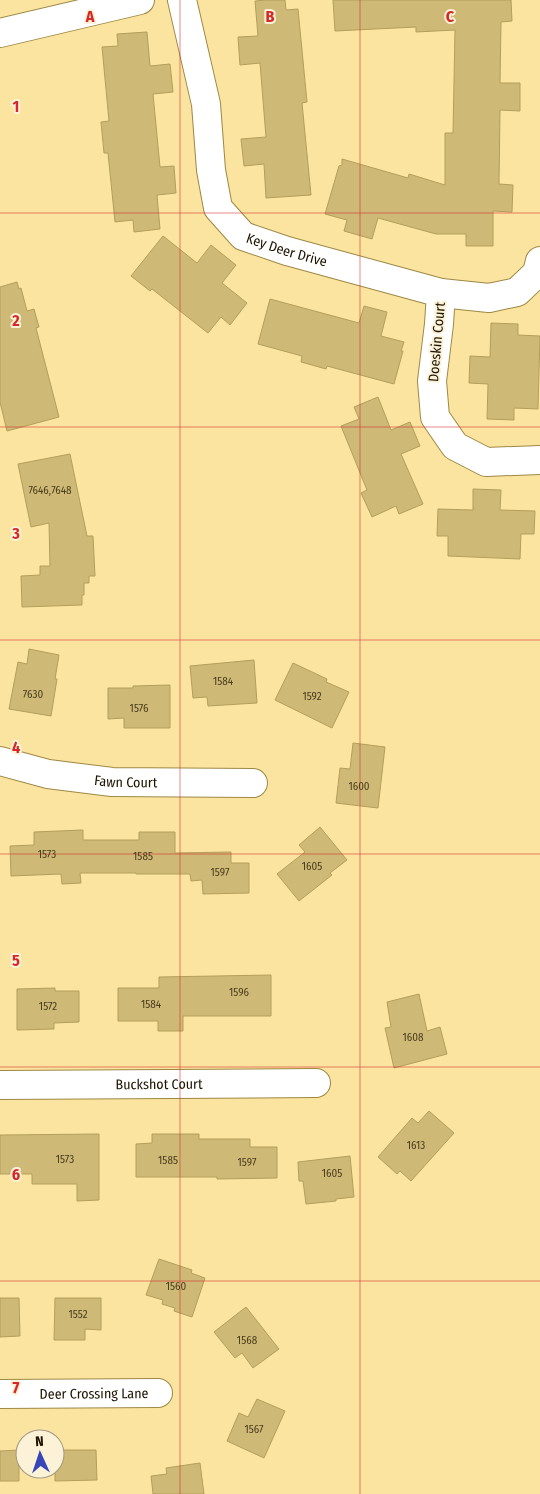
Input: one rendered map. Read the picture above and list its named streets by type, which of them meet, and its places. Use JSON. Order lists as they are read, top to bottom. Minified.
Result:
{"streets":{"street":["Key Deer Drive","Doeskin Court","Fawn Court","Buckshot Court","Deer Crossing Lane"]},"crossings":[["Key Deer Drive","Doeskin Court"]],"house_numbers":["7646,7648","1584","7630","1592","1576","1600","1573","1585","1605","1597","1596","1584","1572","1608","1613","1573","1585","1597","1605","1560","1552","1568","1567"],"north":"top","grid":{"columns":["A","B","C"],"rows":["1","2","3","4","5","6","7"]}}
